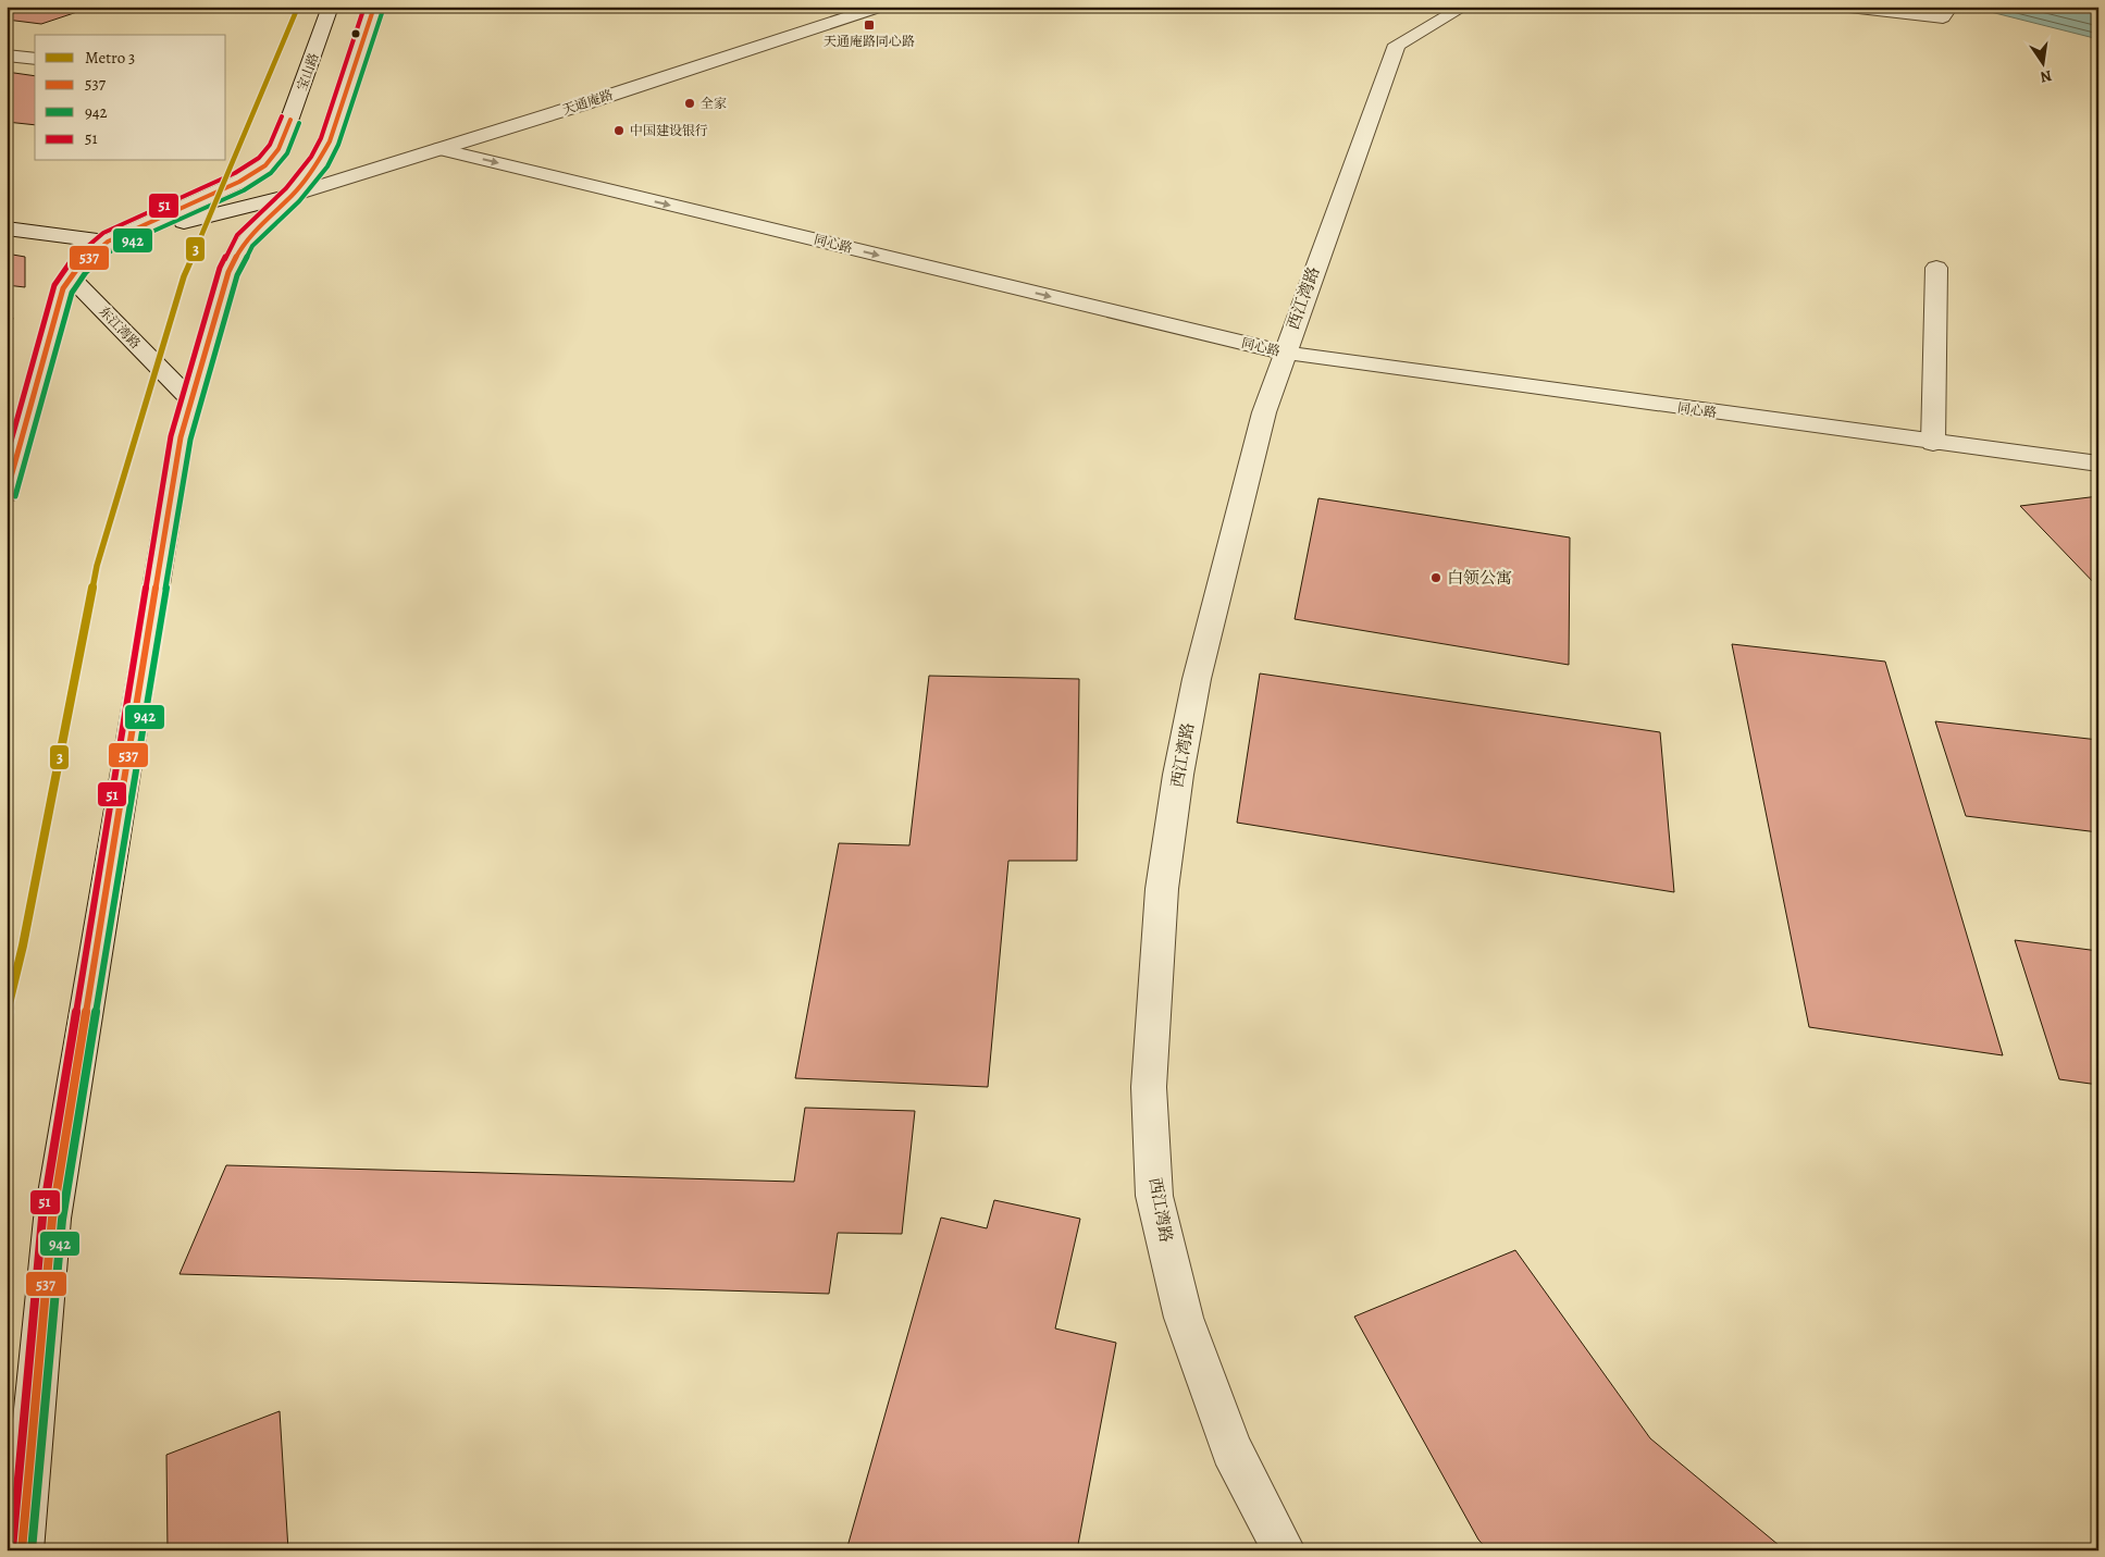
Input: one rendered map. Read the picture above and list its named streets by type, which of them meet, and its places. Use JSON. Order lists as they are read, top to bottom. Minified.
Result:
{"streets":{"street":["宝山路","天通庵路","同心路","西江湾路","东江湾路"]},"crossings":[["宝山路","天通庵路"],["天通庵路","同心路"],["同心路","西江湾路"]],"one_way":["同心路"],"places":{"transit":["天通庵路同心路"],"other":["全家","中国建设银行","白领公寓"]},"lines":["metro line 3","transit line 537","transit line 51","transit line 942"],"legend":["Metro 3","537","942","51"],"north":"bottom"}
